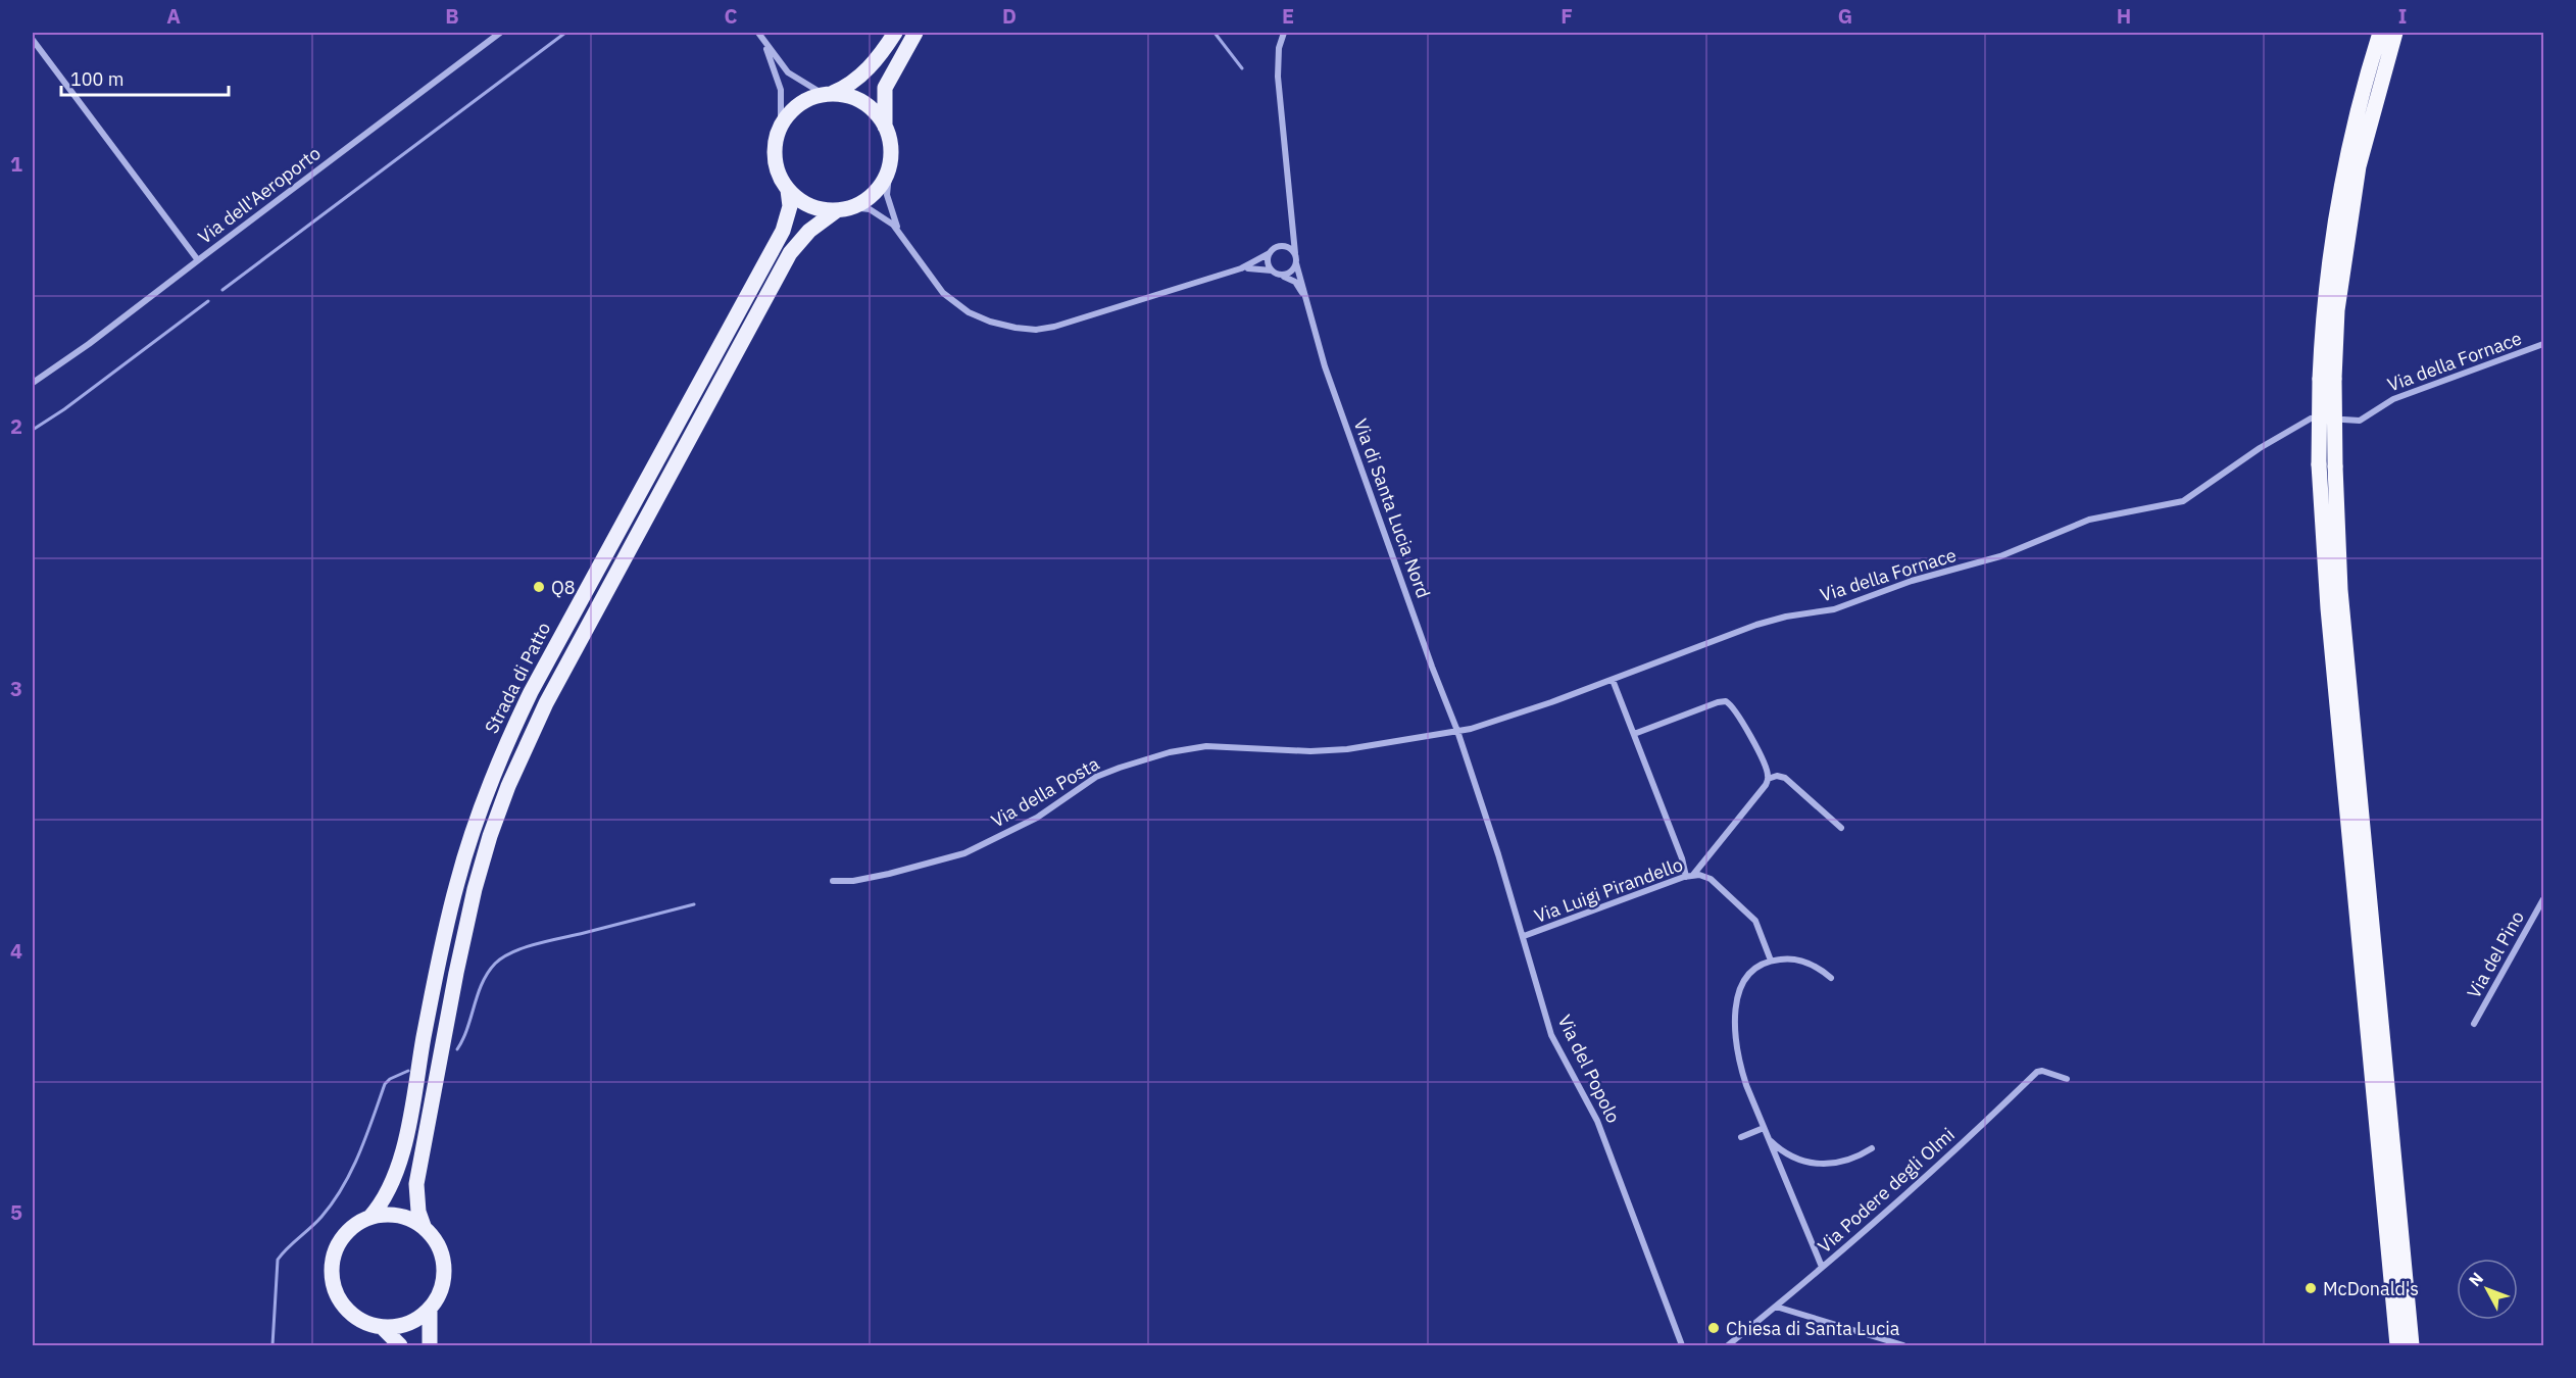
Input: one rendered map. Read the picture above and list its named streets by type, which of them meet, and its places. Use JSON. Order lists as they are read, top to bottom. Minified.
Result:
{"streets":{"main road":["Strada di Patto"],"street":["Via dell'Aeroporto","Via della Fornace","Via di Santa Lucia Nord","Via della Posta","Via Luigi Pirandello","Via del Pino","Via del Popolo","Via Podere degli Olmi"]},"crossings":[["Via della Fornace","Via di Santa Lucia Nord"],["Via della Fornace","Via della Posta"],["Via della Fornace","Via del Popolo"],["Via di Santa Lucia Nord","Via della Posta"],["Via di Santa Lucia Nord","Via del Popolo"],["Via della Posta","Via del Popolo"],["Via Luigi Pirandello","Via del Popolo"]],"places":["Q8","McDonald's","Chiesa di Santa Lucia"],"scale_bar":"100 m","north":"top left","grid":{"columns":["A","B","C","D","E","F","G","H","I"],"rows":["1","2","3","4","5"]}}
